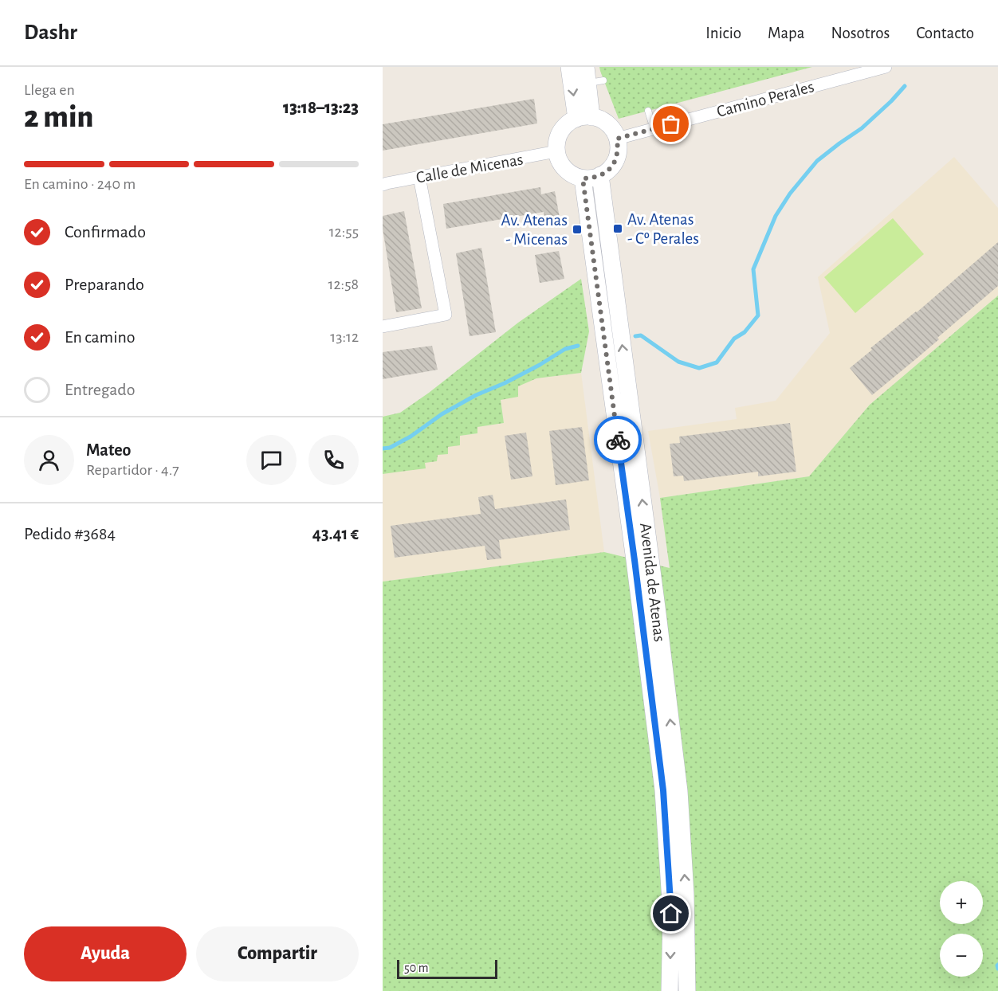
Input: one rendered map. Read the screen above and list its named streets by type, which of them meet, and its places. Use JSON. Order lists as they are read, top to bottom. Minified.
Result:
{"streets":{"main road":["Avenida de Atenas"],"street":["Camino Perales","Calle de Micenas"]},"crossings":[["Camino Perales","Calle de Micenas"],["Camino Perales","Avenida de Atenas"],["Calle de Micenas","Avenida de Atenas"]],"places":{"transit":["Av. Atenas - Cº Perales","Av. Atenas - Micenas"]},"scale_bar":"50 m","page":{"header":"Dashr","nav":["Inicio","Mapa","Nosotros","Contacto"],"heading":["2 min","Llega en","13:18–13:23"],"panel":["Mateo","Repartidor · 4.7","Pedido #3684","43.41 €"],"bar":"En camino · 240 m","list":[["Confirmado","12:55"],["Preparando","12:58"],["En camino","13:12"],"Entregado"],"map_buttons":["+","−"],"buttons":["Ayuda","Compartir"],"scale":"50 m"}}
